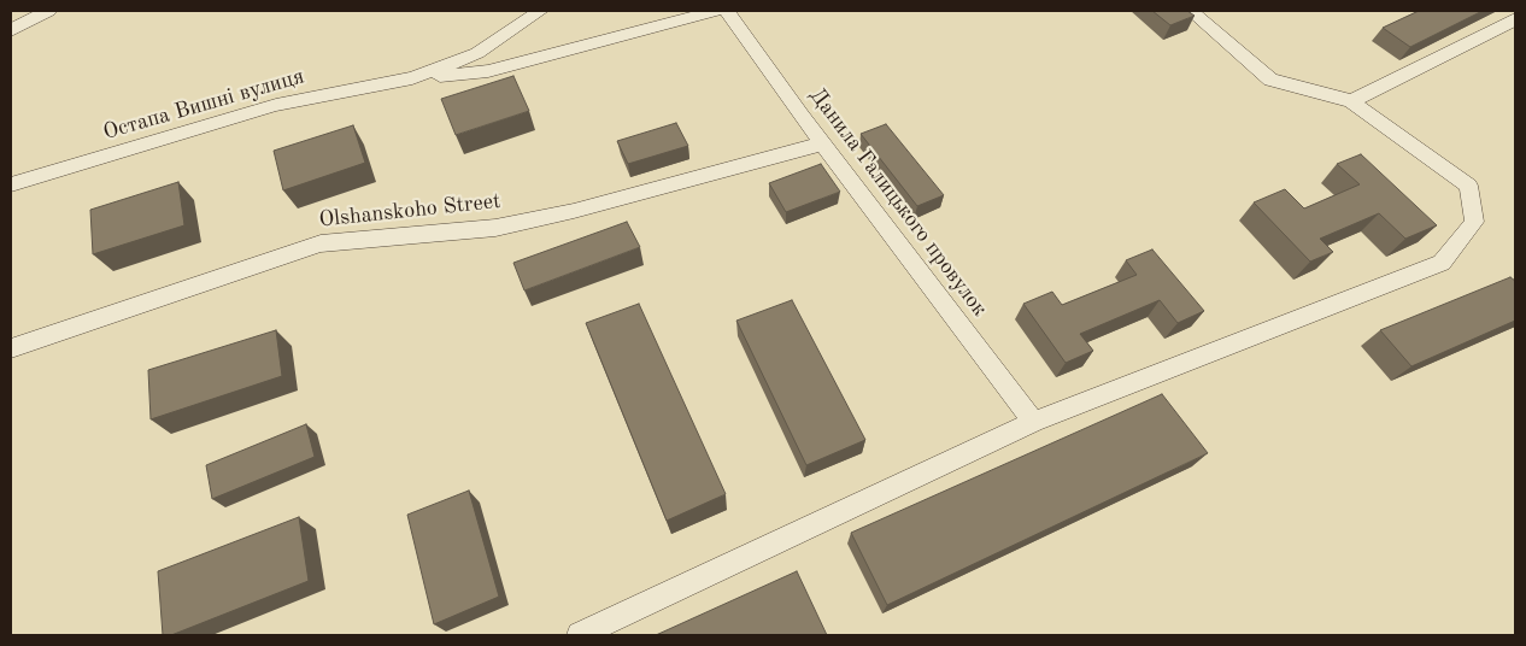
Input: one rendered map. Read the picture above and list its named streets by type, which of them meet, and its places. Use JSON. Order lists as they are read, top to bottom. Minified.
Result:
{"streets":{"street":["Остапа Вишні вулиця","Данила Галицького провулок","Olshanskoho Street"]},"crossings":[["Данила Галицького провулок","Olshanskoho Street"]]}
